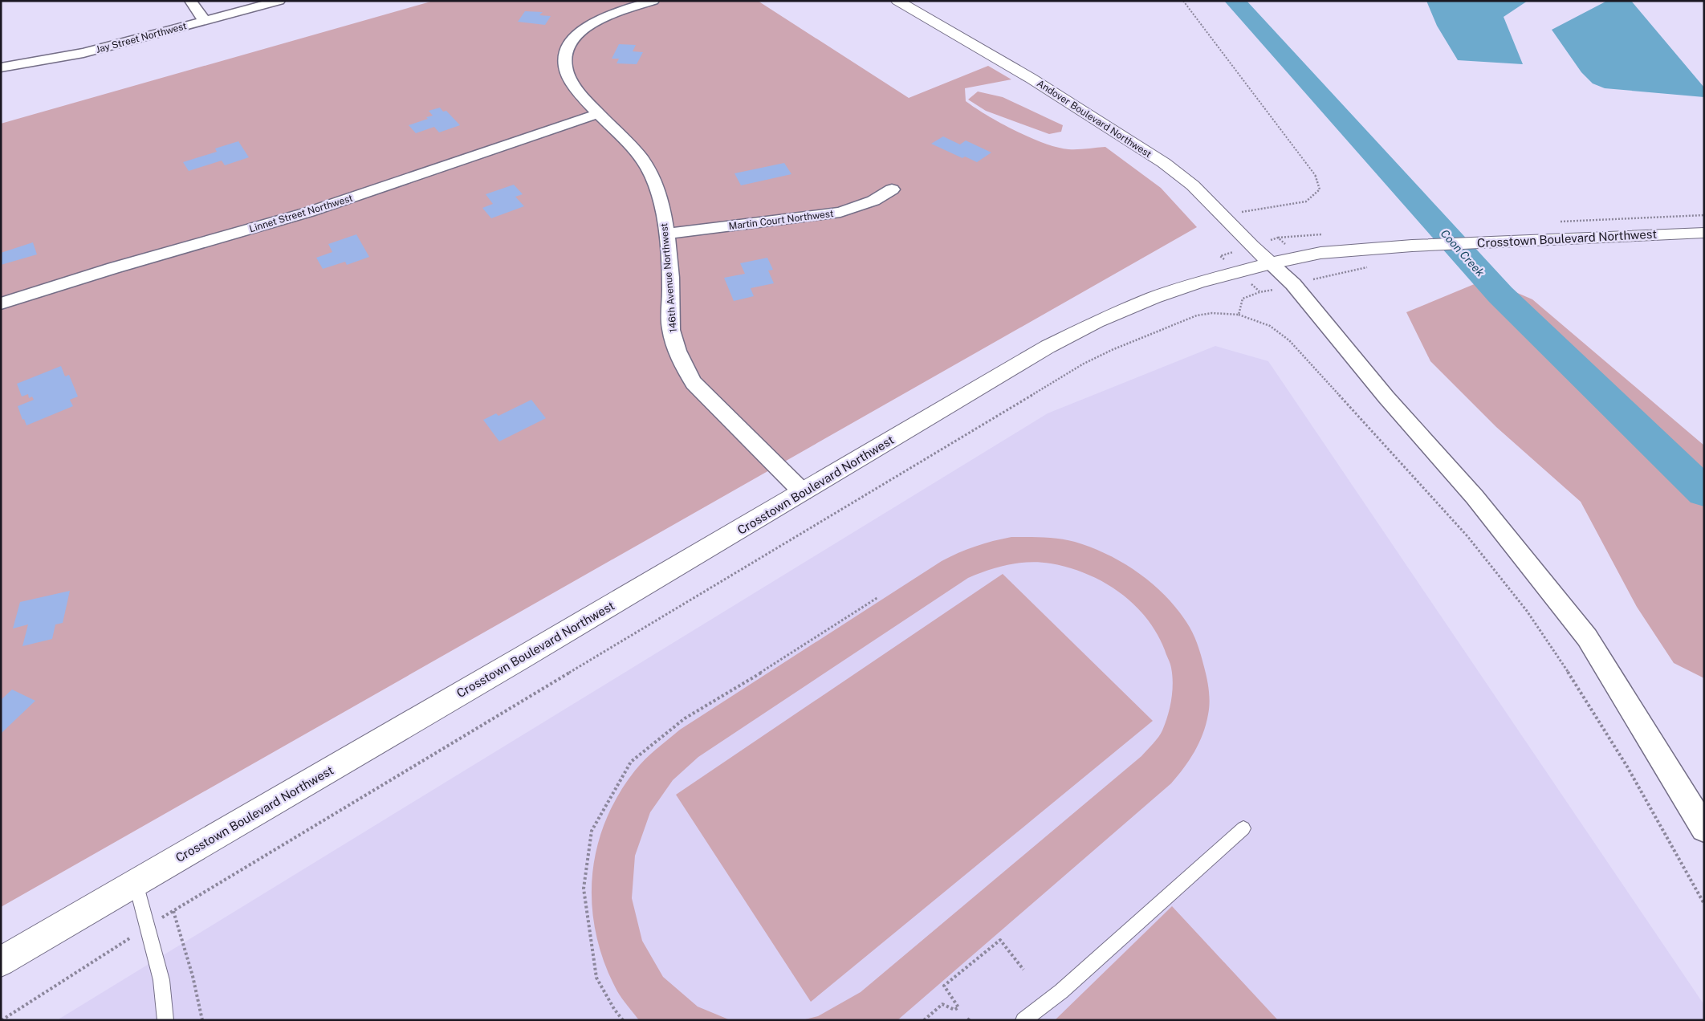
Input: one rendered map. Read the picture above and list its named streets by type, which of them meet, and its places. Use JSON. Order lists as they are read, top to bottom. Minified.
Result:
{"streets":{"street":["Jay Street Northwest","Andover Boulevard Northwest","Linnet Street Northwest","Martin Court Northwest","Crosstown Boulevard Northwest","146th Avenue Northwest"]},"crossings":[["Andover Boulevard Northwest","Crosstown Boulevard Northwest"],["Linnet Street Northwest","146th Avenue Northwest"],["Martin Court Northwest","146th Avenue Northwest"],["Crosstown Boulevard Northwest","146th Avenue Northwest"]],"water":["Coon Creek"]}
